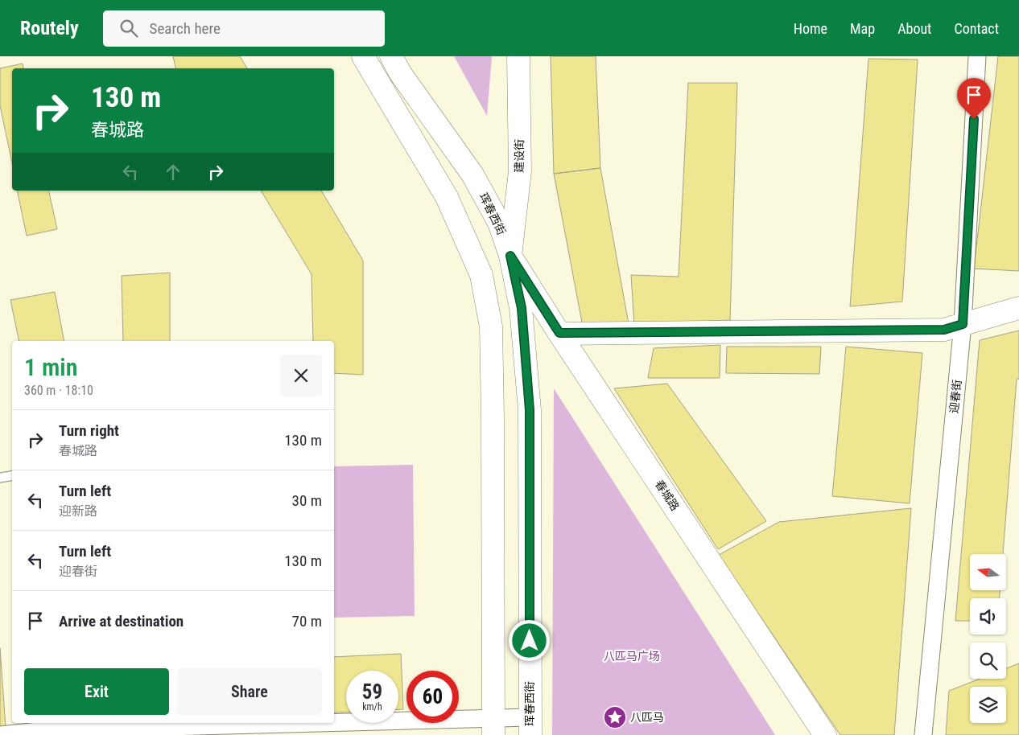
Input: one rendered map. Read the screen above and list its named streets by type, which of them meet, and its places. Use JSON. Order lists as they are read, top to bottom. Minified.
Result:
{"streets":{"main road":["建设街","珲春西街","春城路"],"street":["迎春街"]},"crossings":[["建设街","珲春西街"],["建设街","春城路"],["珲春西街","春城路"]],"parks":["八匹马广场"],"places":{"place":["八匹马"]},"north":"left","page":{"header":"Routely","search":"Search here","nav":["Home","Map","About","Contact"],"turn":["130 m","春城路"],"heading":["1 min","360 m · 18:10"],"list":[{"name":"Turn right","note":"春城路","value":"130 m"},{"name":"Turn left","note":"迎新路","value":"30 m"},{"name":"Turn left","note":"迎春街","value":"130 m"},{"name":"Arrive at destination","value":"70 m"}],"buttons":["Exit","Share"],"speed":"59 km/h","limit":"60"}}
